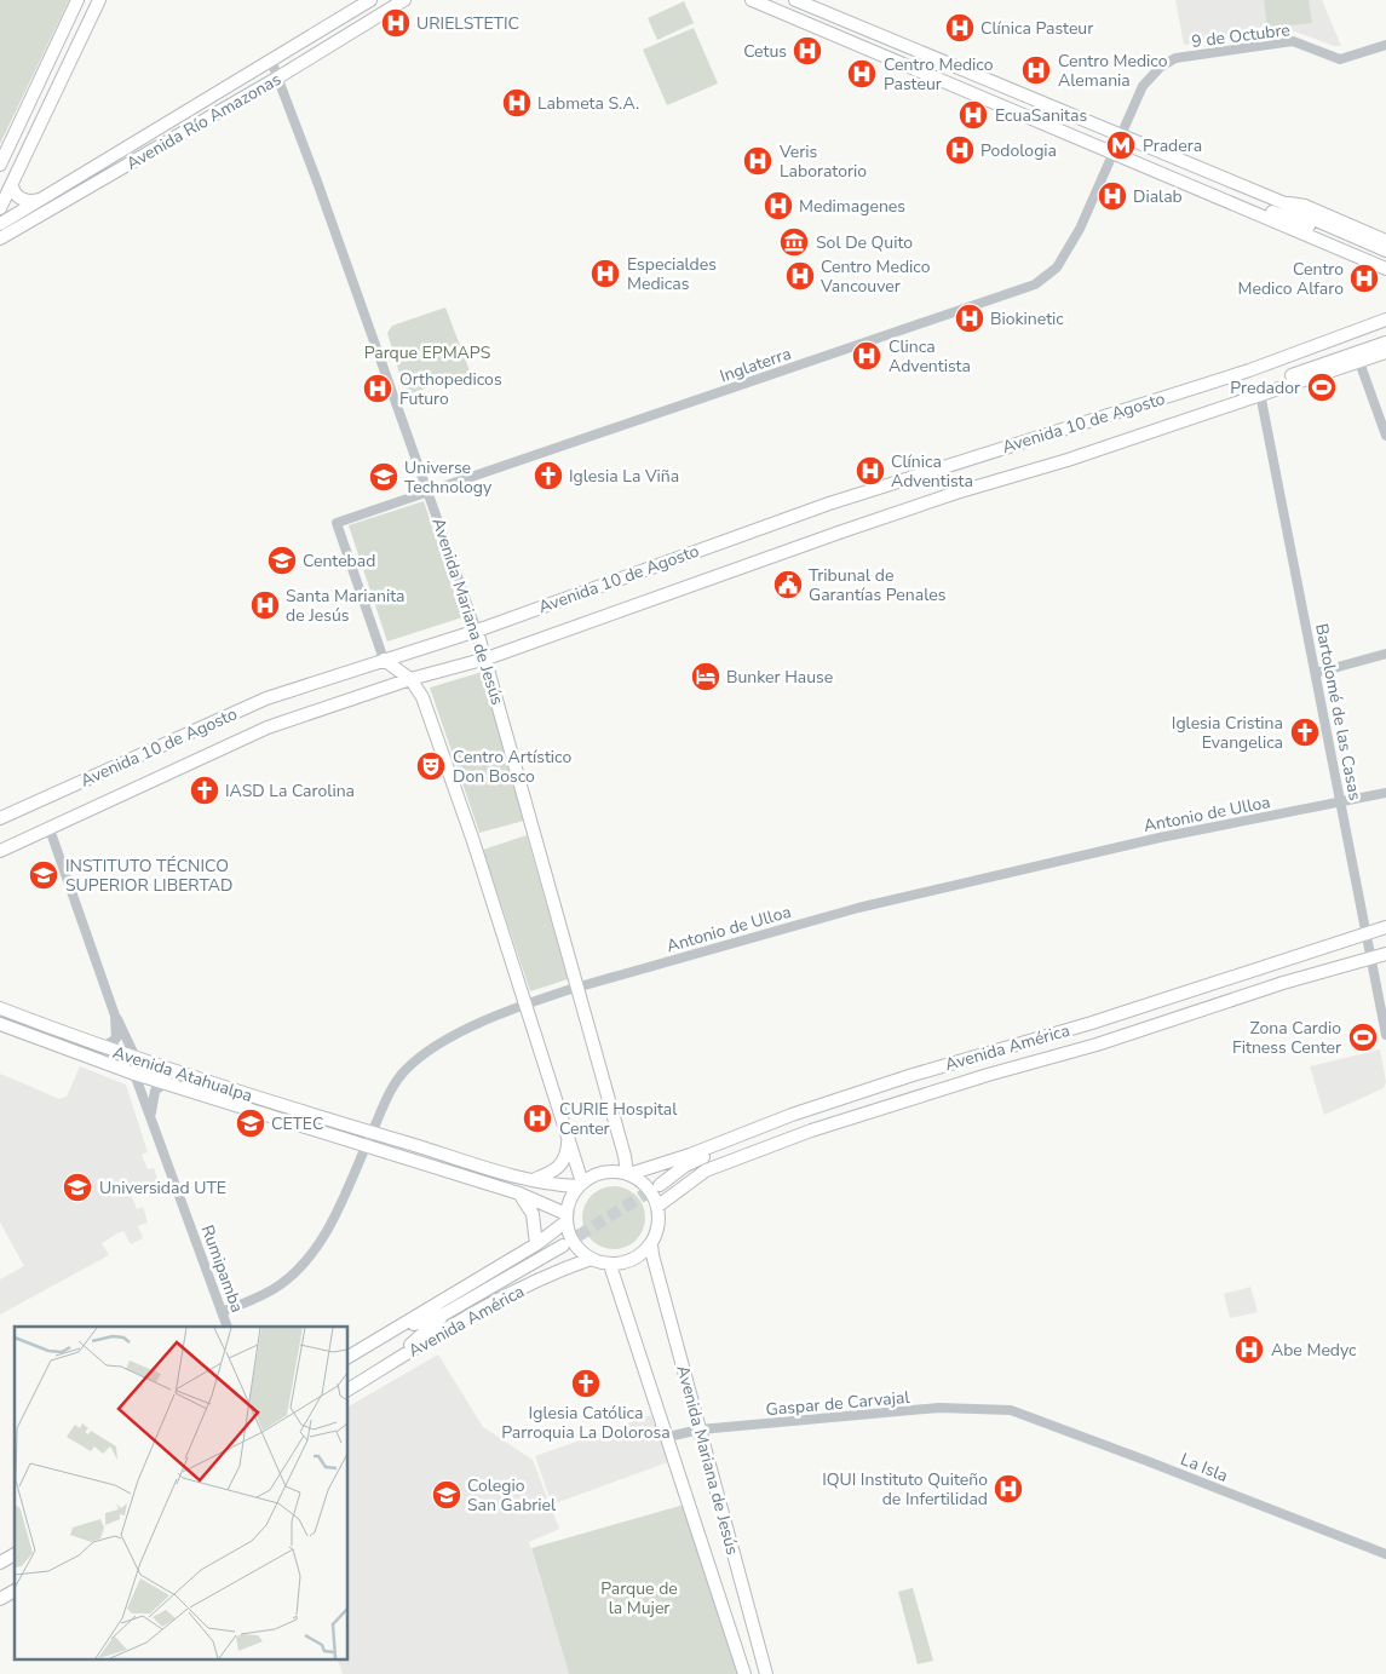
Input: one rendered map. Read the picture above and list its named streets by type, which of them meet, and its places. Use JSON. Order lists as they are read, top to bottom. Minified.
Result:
{"streets":{"main road":["Avenida Río Amazonas","Avenida 10 de Agosto","Avenida Mariana de Jesús","Avenida América","Avenida Atahualpa"],"street":["9 de Octubre","Inglaterra","Bartolomé de las Casas","Antonio de Ulloa","Rumipamba","Gaspar de Carvajal","La Isla"]},"crossings":[["9 de Octubre","Inglaterra"],["Avenida Río Amazonas","Avenida Mariana de Jesús"],["Inglaterra","Avenida 10 de Agosto"],["Inglaterra","Avenida Mariana de Jesús"],["Avenida 10 de Agosto","Avenida Mariana de Jesús"],["Avenida 10 de Agosto","Bartolomé de las Casas"],["Avenida Mariana de Jesús","Antonio de Ulloa"],["Avenida Mariana de Jesús","Avenida América"],["Avenida Mariana de Jesús","Avenida Atahualpa"],["Avenida Mariana de Jesús","Gaspar de Carvajal"],["Bartolomé de las Casas","Antonio de Ulloa"],["Bartolomé de las Casas","Avenida América"],["Antonio de Ulloa","Avenida Atahualpa"],["Antonio de Ulloa","Rumipamba"],["Avenida América","Avenida Atahualpa"],["Avenida Atahualpa","Rumipamba"],["Gaspar de Carvajal","La Isla"]],"parks":["Parque EPMAPS","Parque de la Mujer"],"places":{"hospital":["URIELSTETIC","Clínica Pasteur","Cetus","Centro Medico Alemania","Centro Medico Pasteur","Labmeta S.A.","EcuaSanitas","Podologia","Veris Laboratorio","Dialab","Medimagenes","Especialdes Medicas","Centro Medico Vancouver","Centro Medico Alfaro","Biokinetic","Clinca Adventista","Orthopedicos Futuro","Clínica Adventista","Santa Marianita de Jesús","CURIE Hospital Center","Abe Medyc","IQUI Instituto Quiteño de Infertilidad"],"metro station":["Pradera"],"museum":["Sol De Quito"],"sports":["Predador","Zona Cardio Fitness Center"],"church":["Iglesia La Viña","Iglesia Cristina Evangelica","IASD La Carolina","Iglesia Católica Parroquia La Dolorosa"],"school or university":["Universe Technology","Centebad","INSTITUTO TÉCNICO SUPERIOR LIBERTAD","CETEC","Universidad UTE","Colegio San Gabriel"],"public building":["Tribunal de Garantías Penales"],"hotel":["Bunker Hause"],"theatre":["Centro Artístico Don Bosco"]}}
